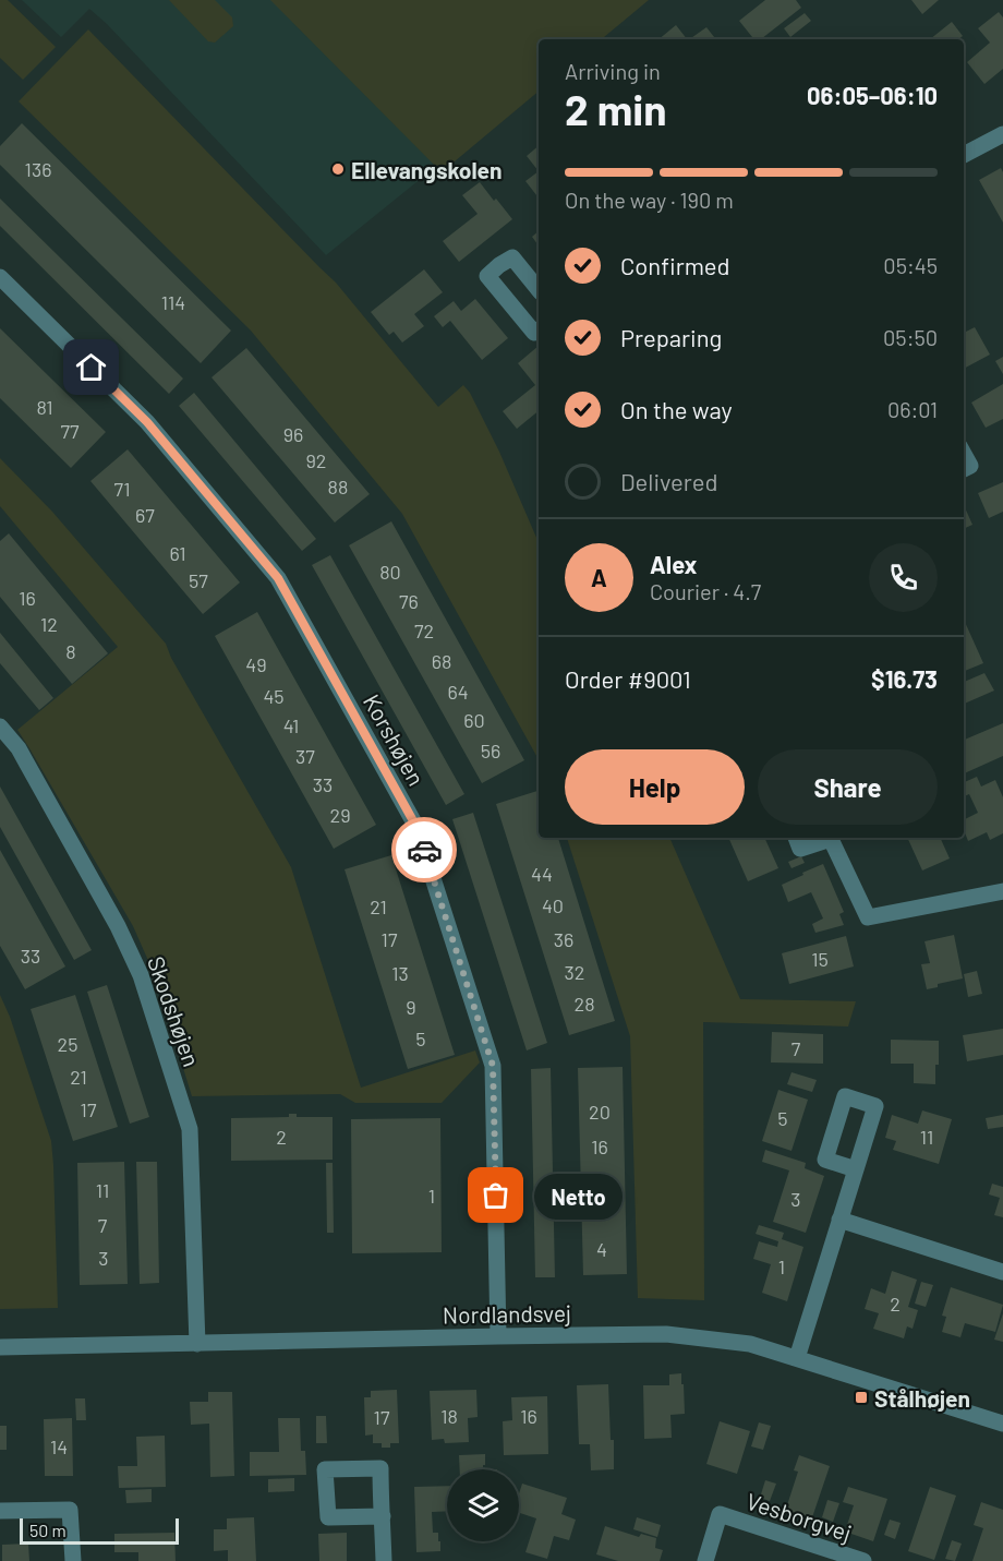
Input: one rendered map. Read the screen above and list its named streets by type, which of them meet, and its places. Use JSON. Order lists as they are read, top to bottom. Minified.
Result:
{"streets":{"street":["Korshøjen","Skodshøjen","Nordlandsvej","Vesborgvej"]},"crossings":[["Korshøjen","Nordlandsvej"],["Skodshøjen","Nordlandsvej"]],"places":{"other":["Ellevangskolen","Netto"],"transit":["Stålhøjen"]},"house_numbers":["136","114","81","77","96","92","88","71","67","61","80","57","16","76","12","72","8","68","49","64","45","60","41","56","37","33","29","44","40","21","17","36","33","15","32","13","28","9","5","25","7","21","17","20","5","2","11","16","11","1","3","7","4","3","1","2","18","16","17","14"],"scale_bar":"50 m","page":{"heading":["2 min","Arriving in","06:05–06:10"],"panel":["Alex","Courier · 4.7","Order #9001","$16.73"],"bar":"On the way · 190 m","list":[["Confirmed","05:45"],["Preparing","05:50"],["On the way","06:01"],"Delivered"],"round":"A","buttons":["Help","Share"],"bubble":"Netto","scale":"50 m"}}
